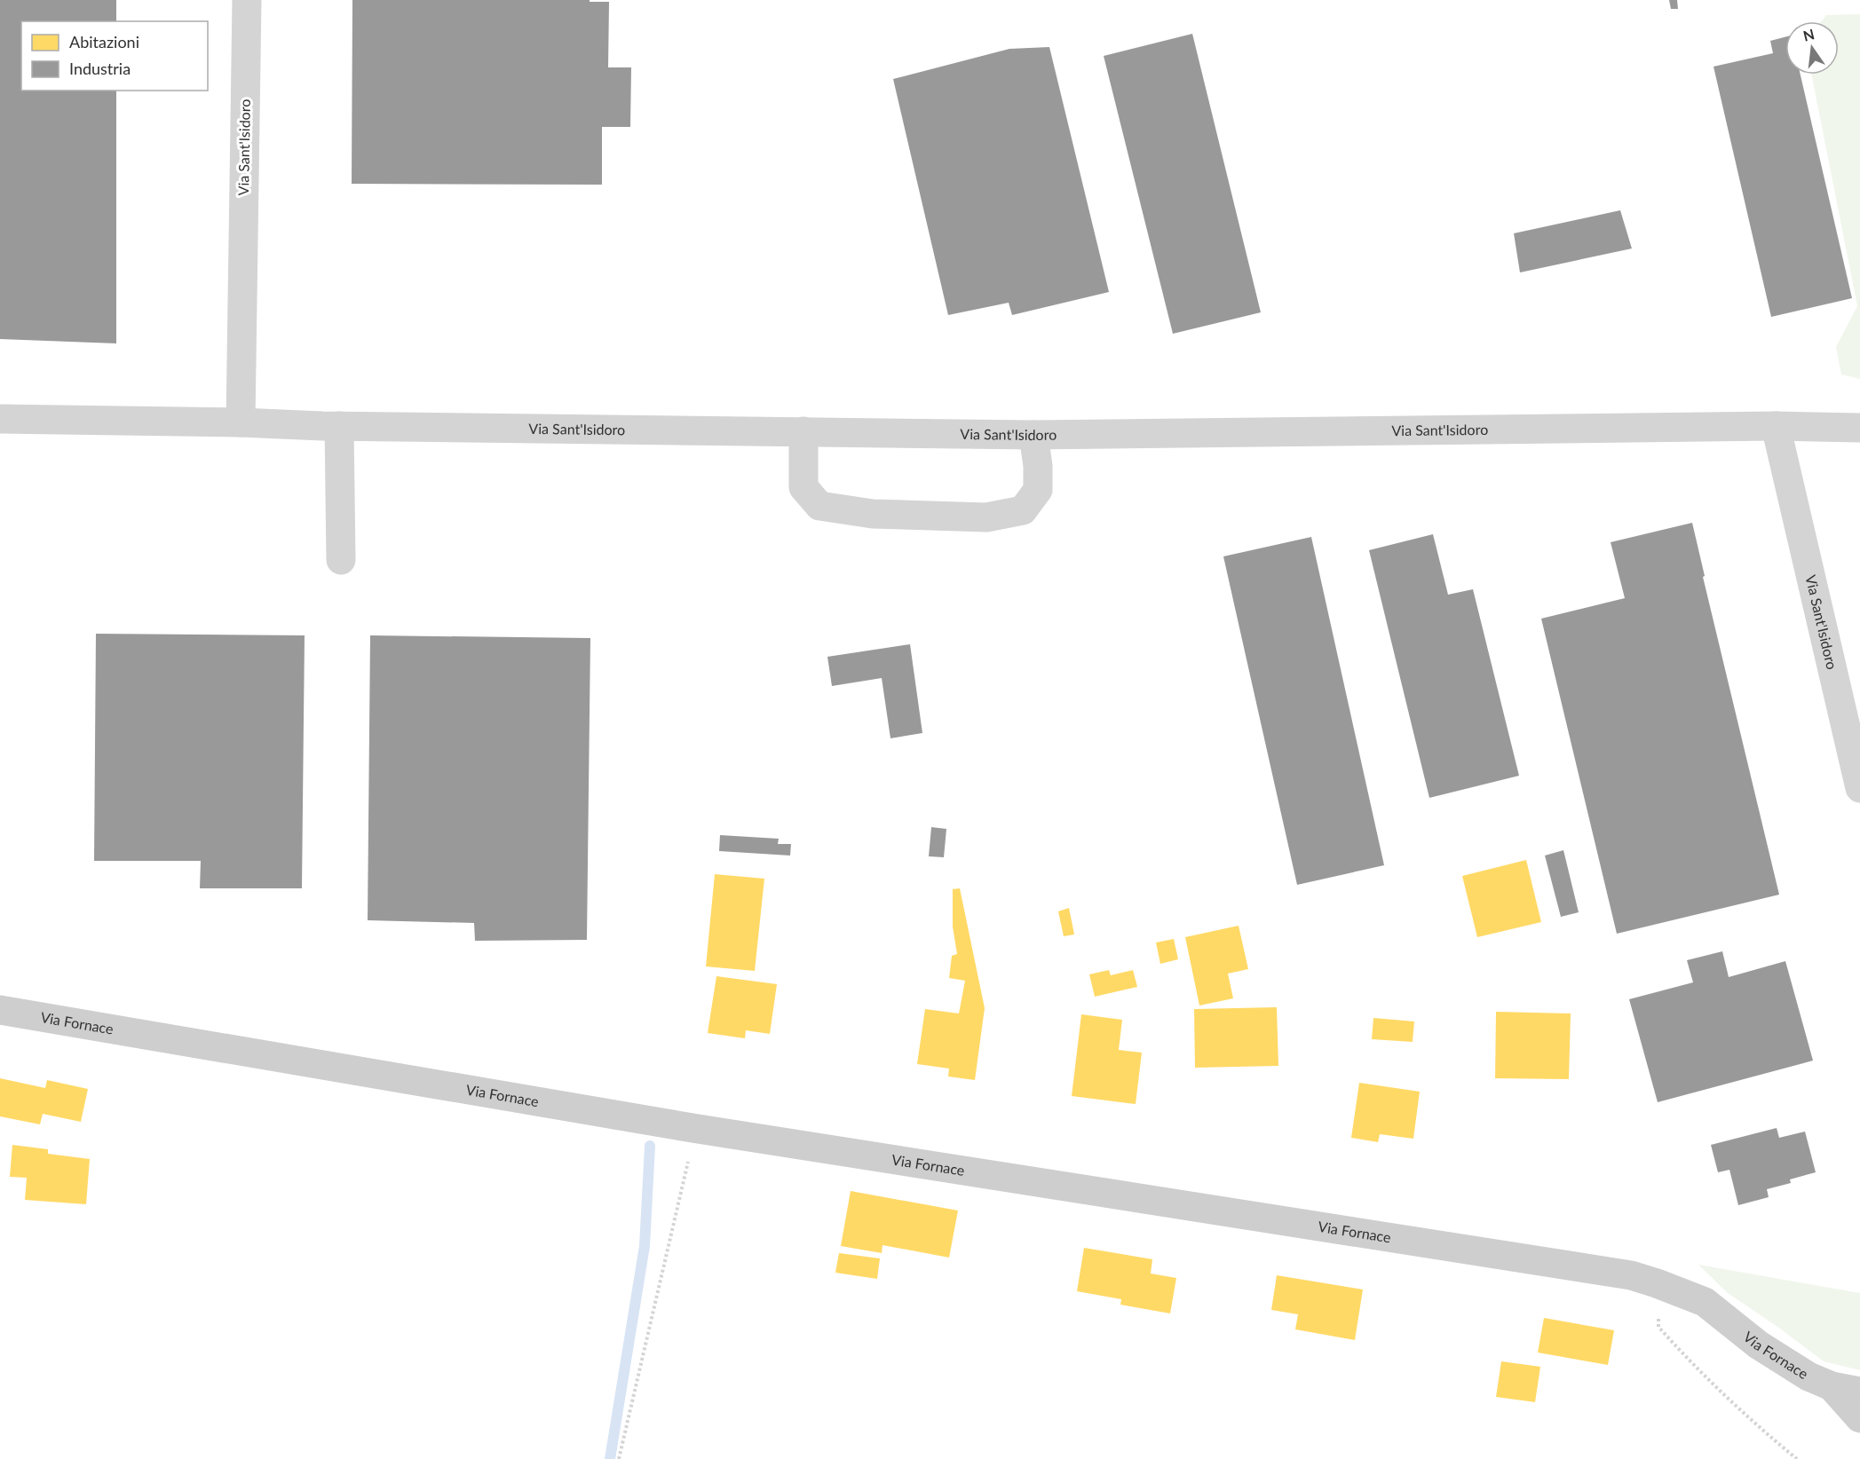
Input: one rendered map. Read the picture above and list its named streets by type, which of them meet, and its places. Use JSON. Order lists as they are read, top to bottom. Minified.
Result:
{"streets":{"street":["Via Sant'Isidoro","Via Fornace"]},"legend":["Abitazioni","Industria"],"north":"top"}
